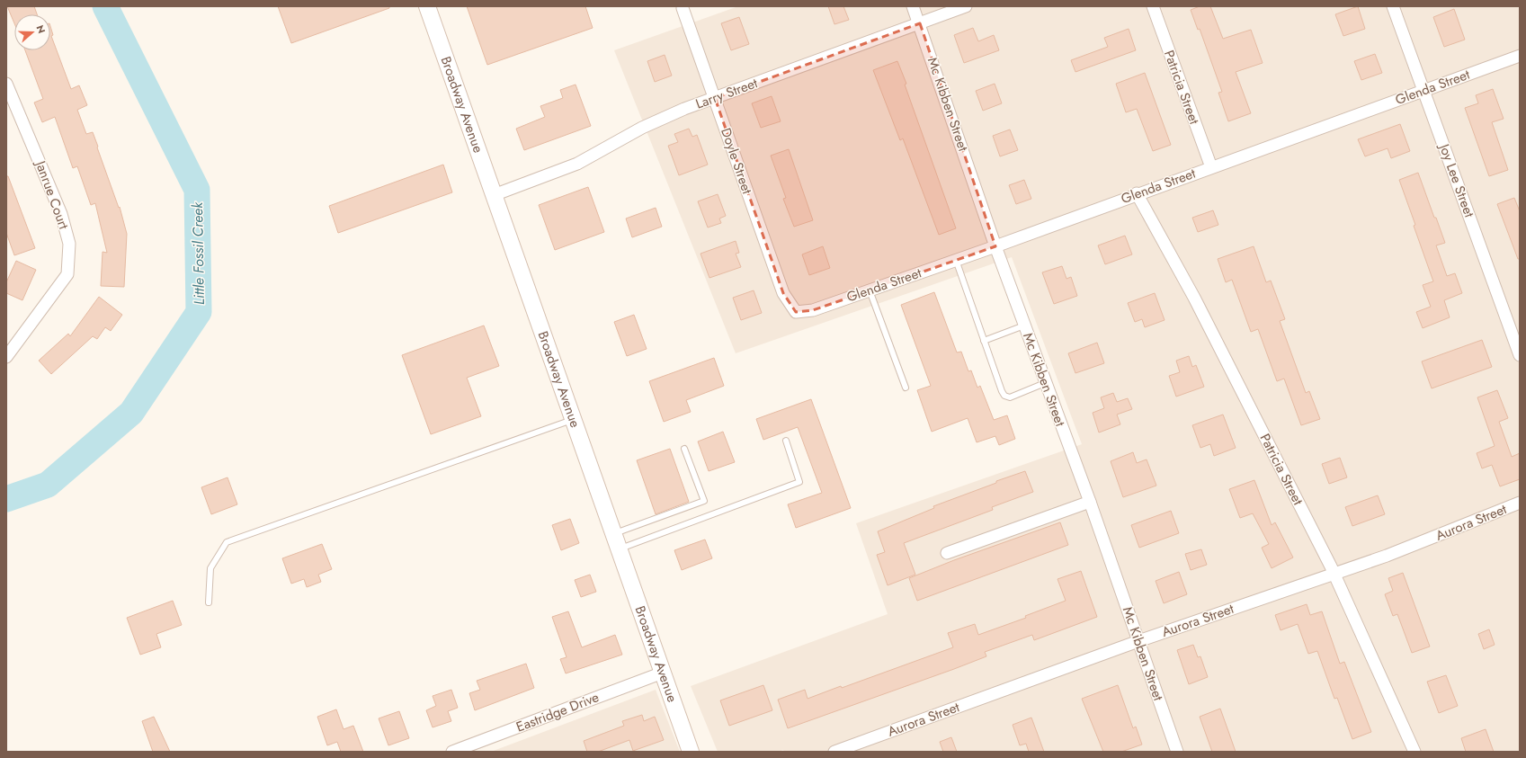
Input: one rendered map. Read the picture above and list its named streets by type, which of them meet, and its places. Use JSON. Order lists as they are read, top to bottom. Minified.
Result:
{"streets":{"main road":["Broadway Avenue"],"street":["Patricia Street","Glenda Street","Larry Street","Mc Kibben Street","Doyle Street","Joy Lee Street","Janrue Court","Aurora Street","Eastridge Drive"]},"crossings":[["Patricia Street","Glenda Street"],["Patricia Street","Aurora Street"],["Glenda Street","Mc Kibben Street"],["Glenda Street","Doyle Street"],["Glenda Street","Joy Lee Street"],["Larry Street","Broadway Avenue"],["Larry Street","Mc Kibben Street"],["Larry Street","Doyle Street"],["Broadway Avenue","Eastridge Drive"],["Mc Kibben Street","Aurora Street"]],"water":["Little Fossil Creek"],"north":"right"}
